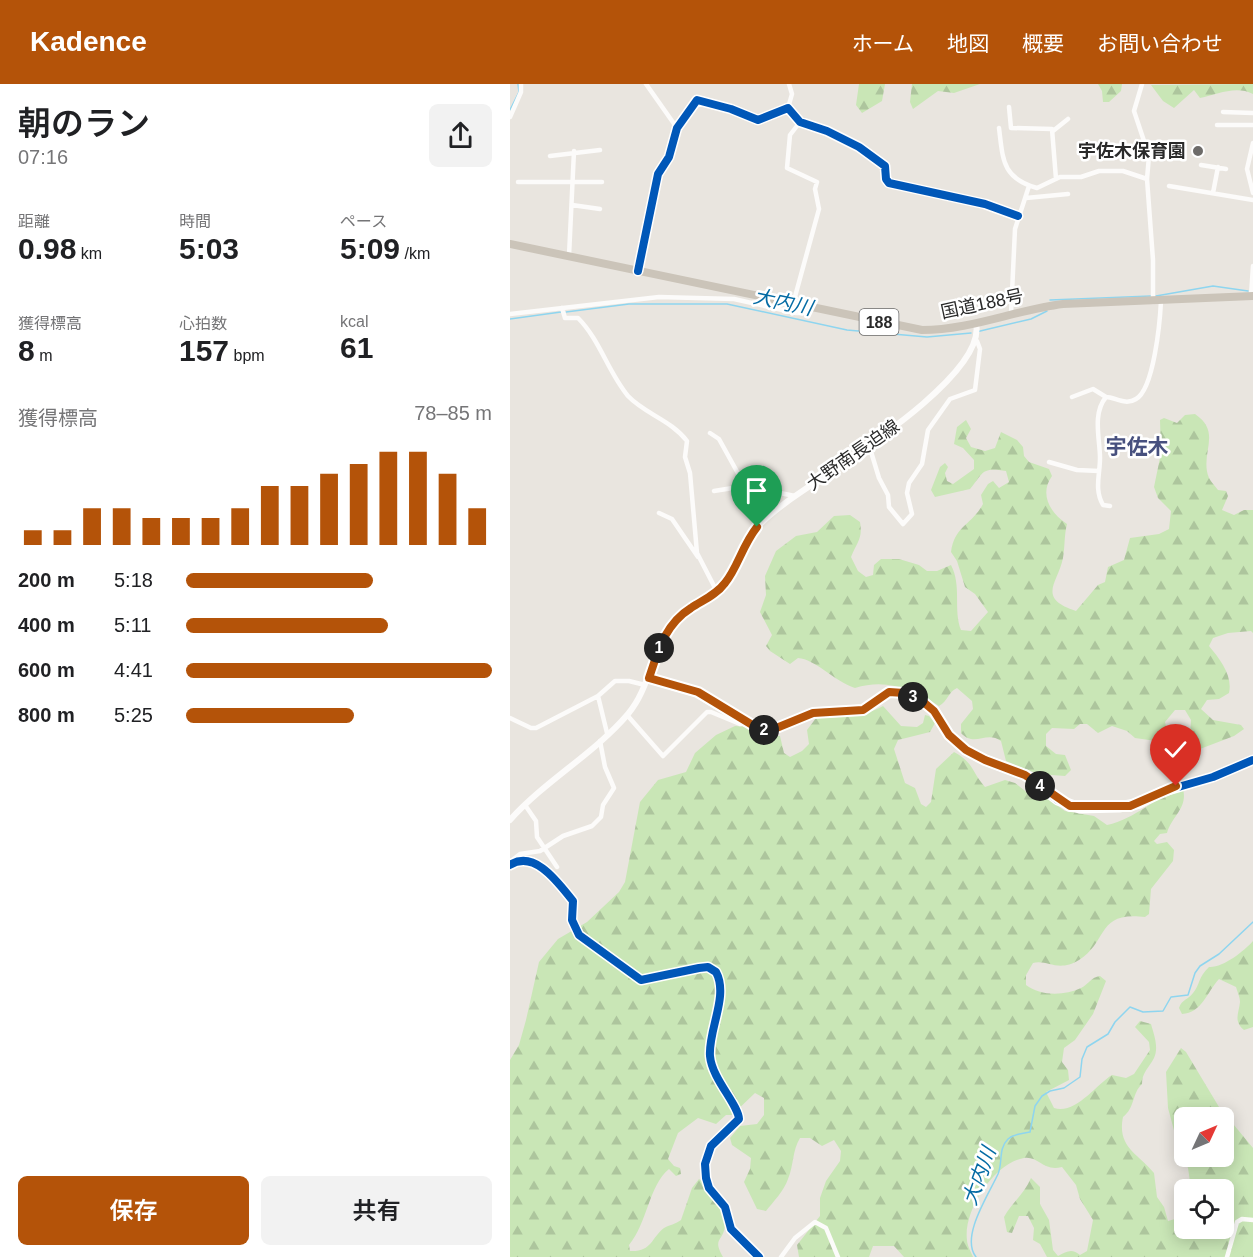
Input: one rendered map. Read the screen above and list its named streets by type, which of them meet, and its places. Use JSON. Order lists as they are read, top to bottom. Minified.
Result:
{"streets":{"highway":["国道188号","188"],"main road":["大野南長迫線"]},"crossings":[["国道188号","大野南長迫線"]],"districts":["宇佐木"],"water":["大内川"],"places":["宇佐木保育園"],"north":"top right","page":{"header":"Kadence","nav":["ホーム","地図","概要","お問い合わせ"],"heading":["朝のラン","07:16"],"stats":[["距離","0.98 km"],["時間","5:03"],["ペース","5:09 /km"],["獲得標高","8 m"],["心拍数","157 bpm"],["kcal","61"]],"chart":["獲得標高","78–85 m"],"list":[{"name":"200 m","note":"5:18"},{"name":"400 m","note":"5:11"},{"name":"600 m","note":"4:41"},{"name":"800 m","note":"5:25"}],"pins":["1","3","2","4"],"buttons":["保存","共有"]}}
